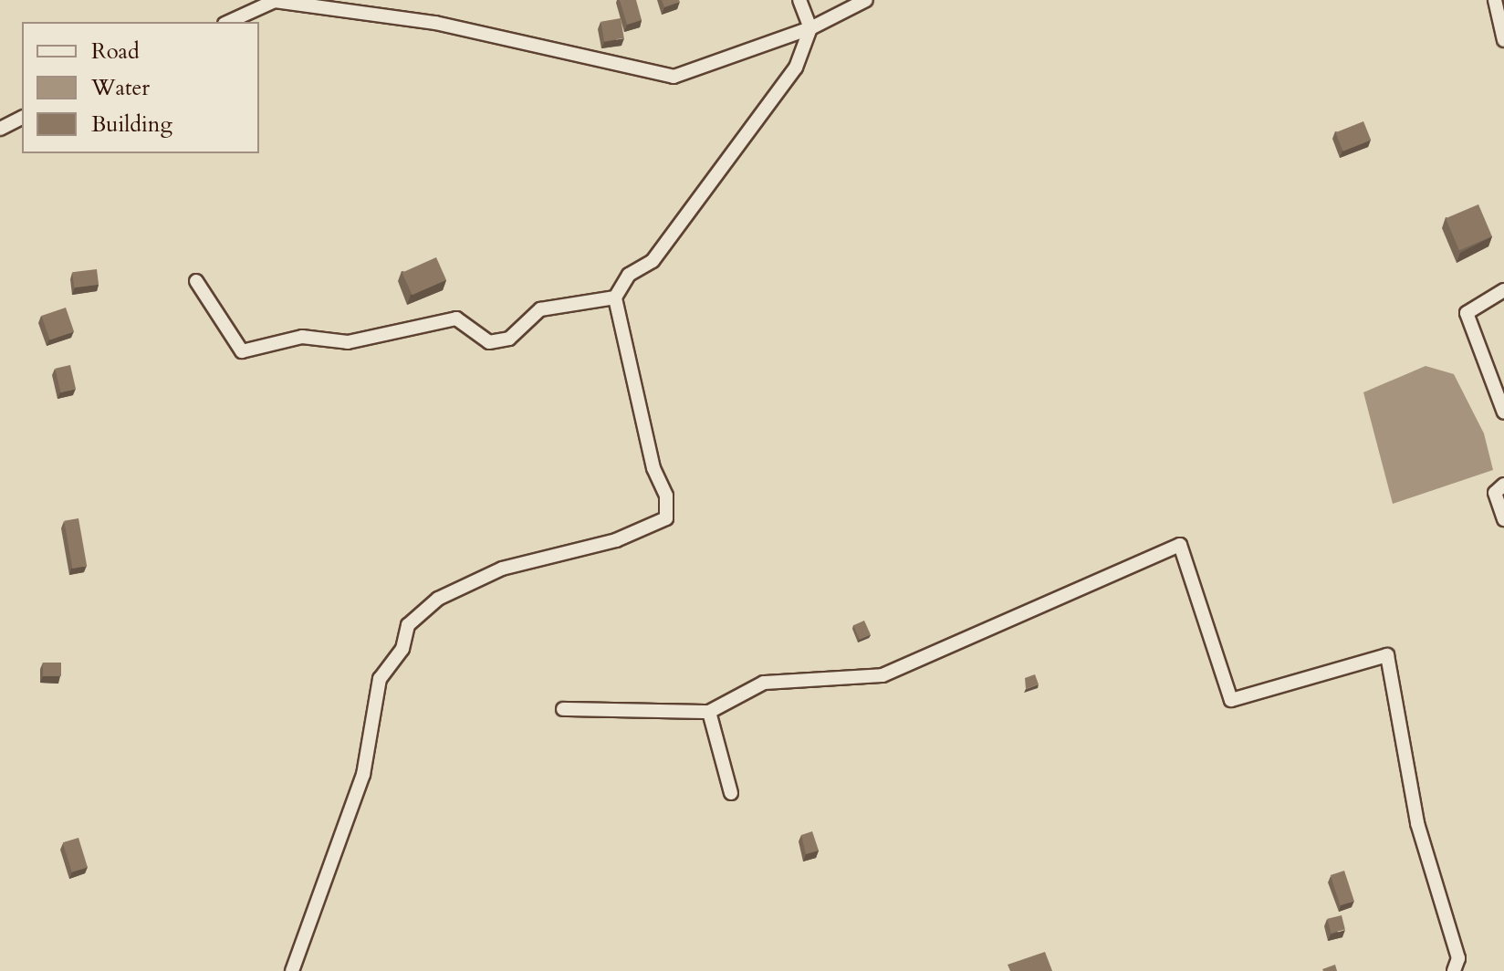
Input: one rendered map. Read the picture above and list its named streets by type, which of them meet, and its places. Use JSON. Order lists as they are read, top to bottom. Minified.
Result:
{"legend":["Road","Water","Building"]}
